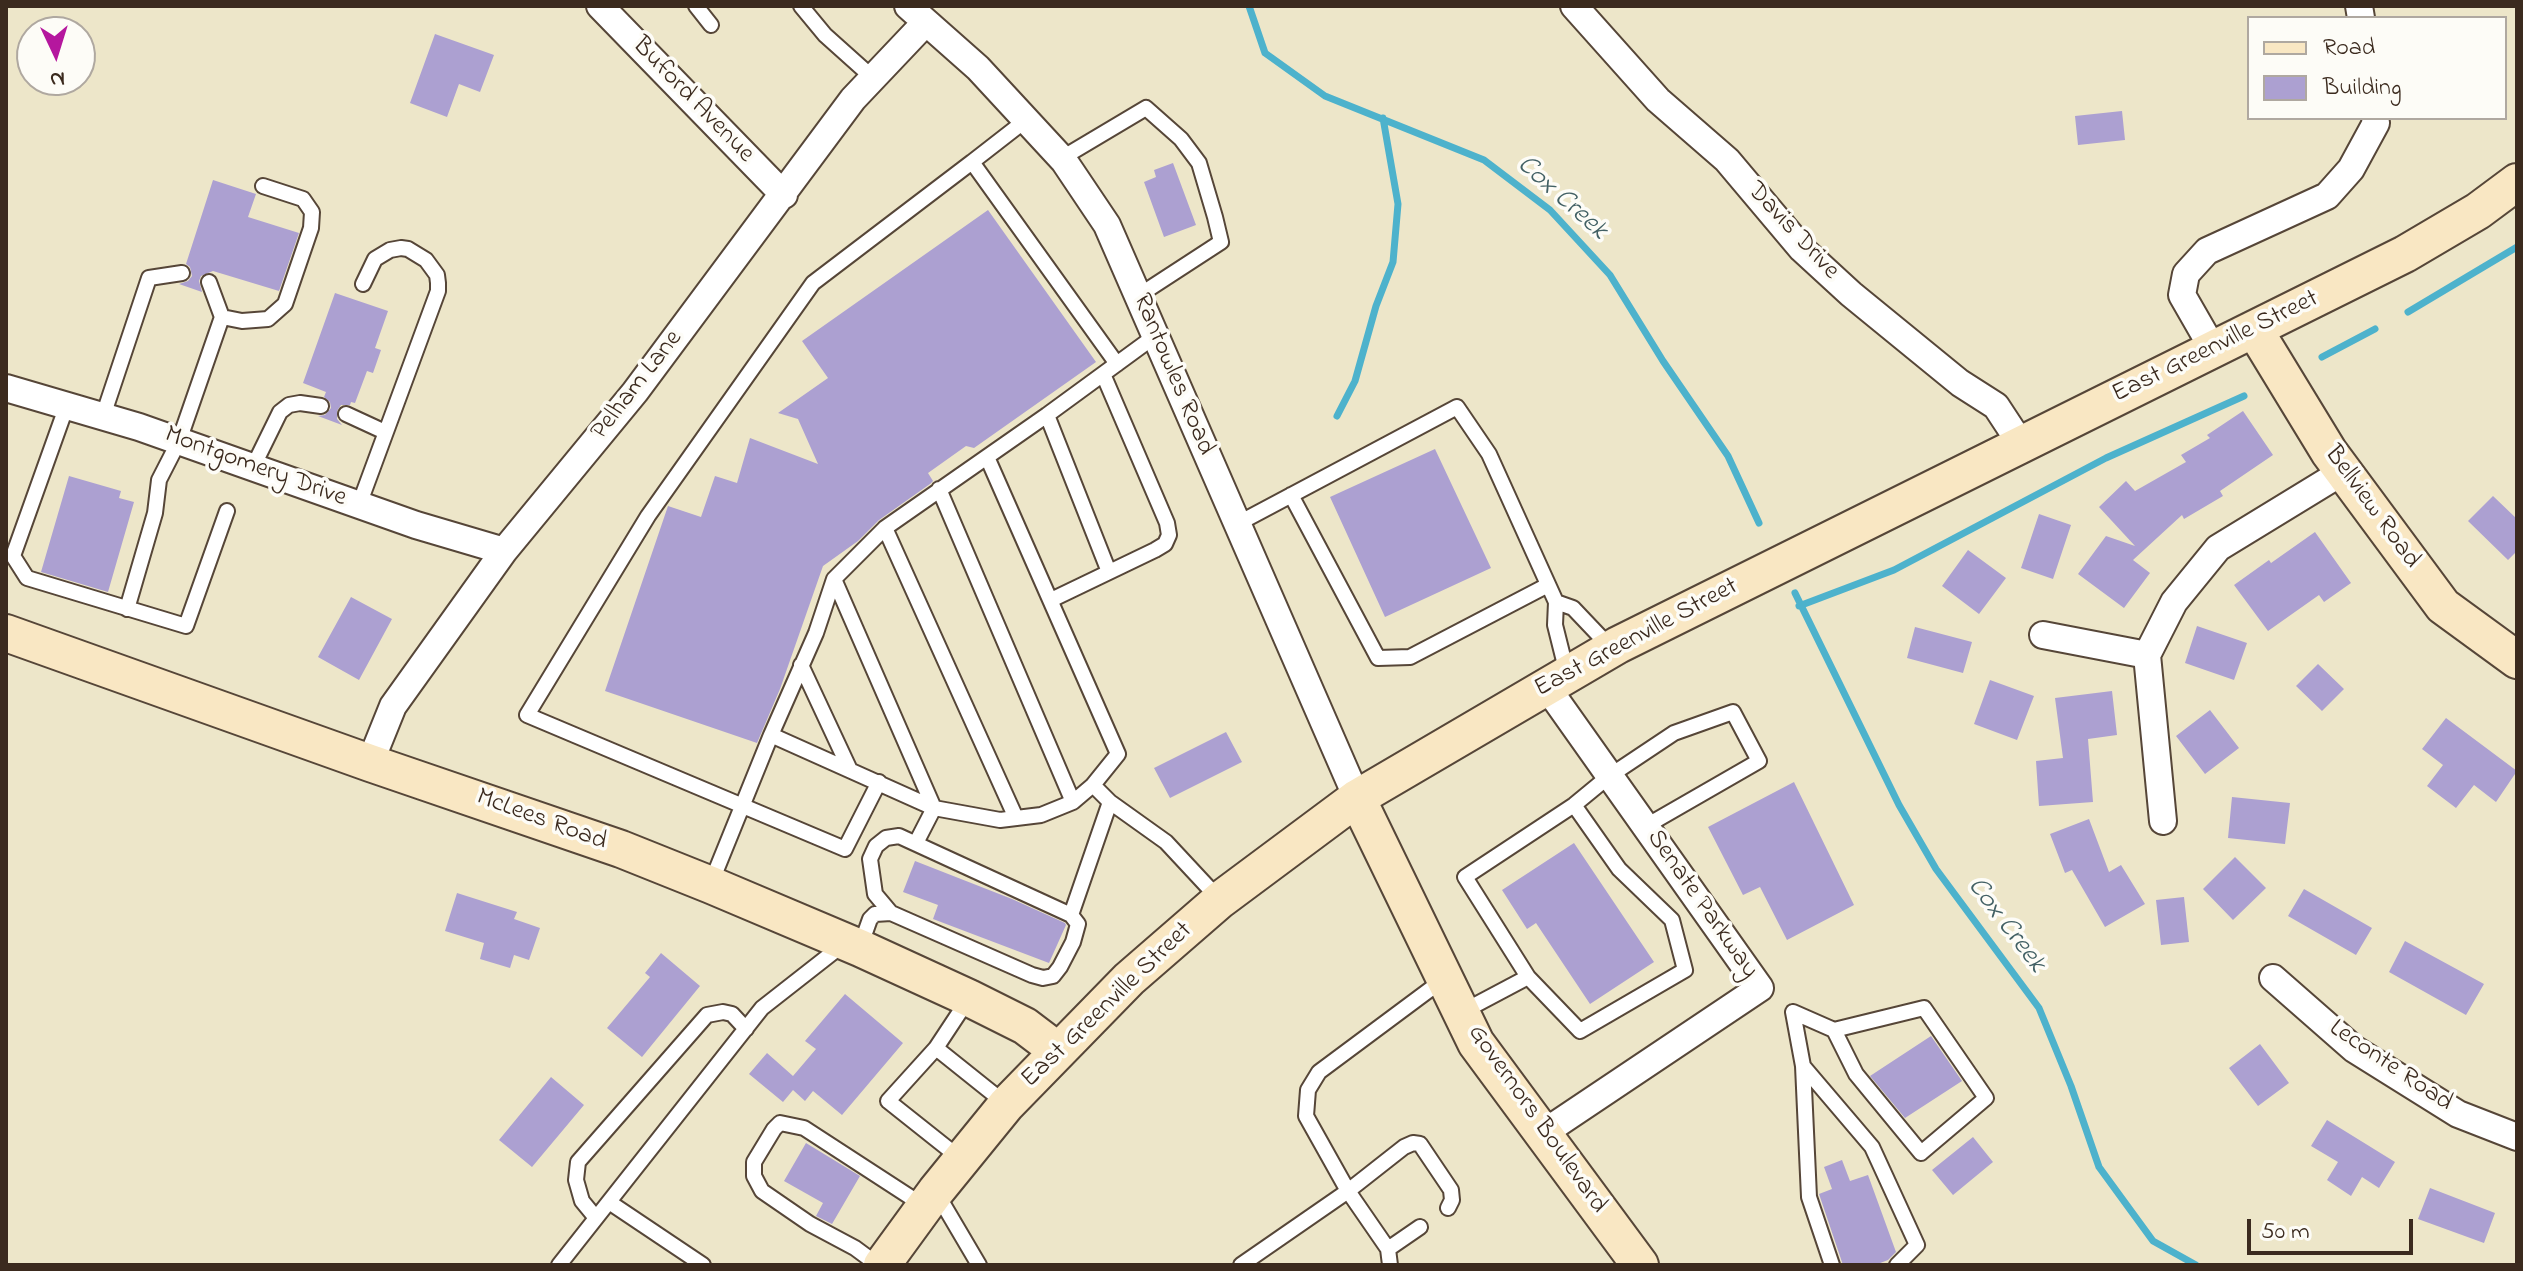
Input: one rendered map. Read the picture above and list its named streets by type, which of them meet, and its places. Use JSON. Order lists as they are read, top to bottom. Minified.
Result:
{"streets":{"street":["Buford Avenue","Davis Drive","East Greenville Street","Rantowles Road","Pelham Lane","Montgomery Drive","Bellview Road","McLees Road","Senate Parkway","Leconte Road","Governors Boulevard"]},"crossings":[["Buford Avenue","Pelham Lane"],["Davis Drive","East Greenville Street"],["East Greenville Street","Rantowles Road"],["East Greenville Street","Bellview Road"],["East Greenville Street","McLees Road"],["East Greenville Street","Senate Parkway"],["East Greenville Street","Governors Boulevard"],["Rantowles Road","Pelham Lane"],["Rantowles Road","Governors Boulevard"],["Pelham Lane","Montgomery Drive"],["Pelham Lane","McLees Road"],["Senate Parkway","Governors Boulevard"]],"water":["Cox Creek"],"legend":["Road","Building"],"scale_bar":"50 m","north":"bottom"}
